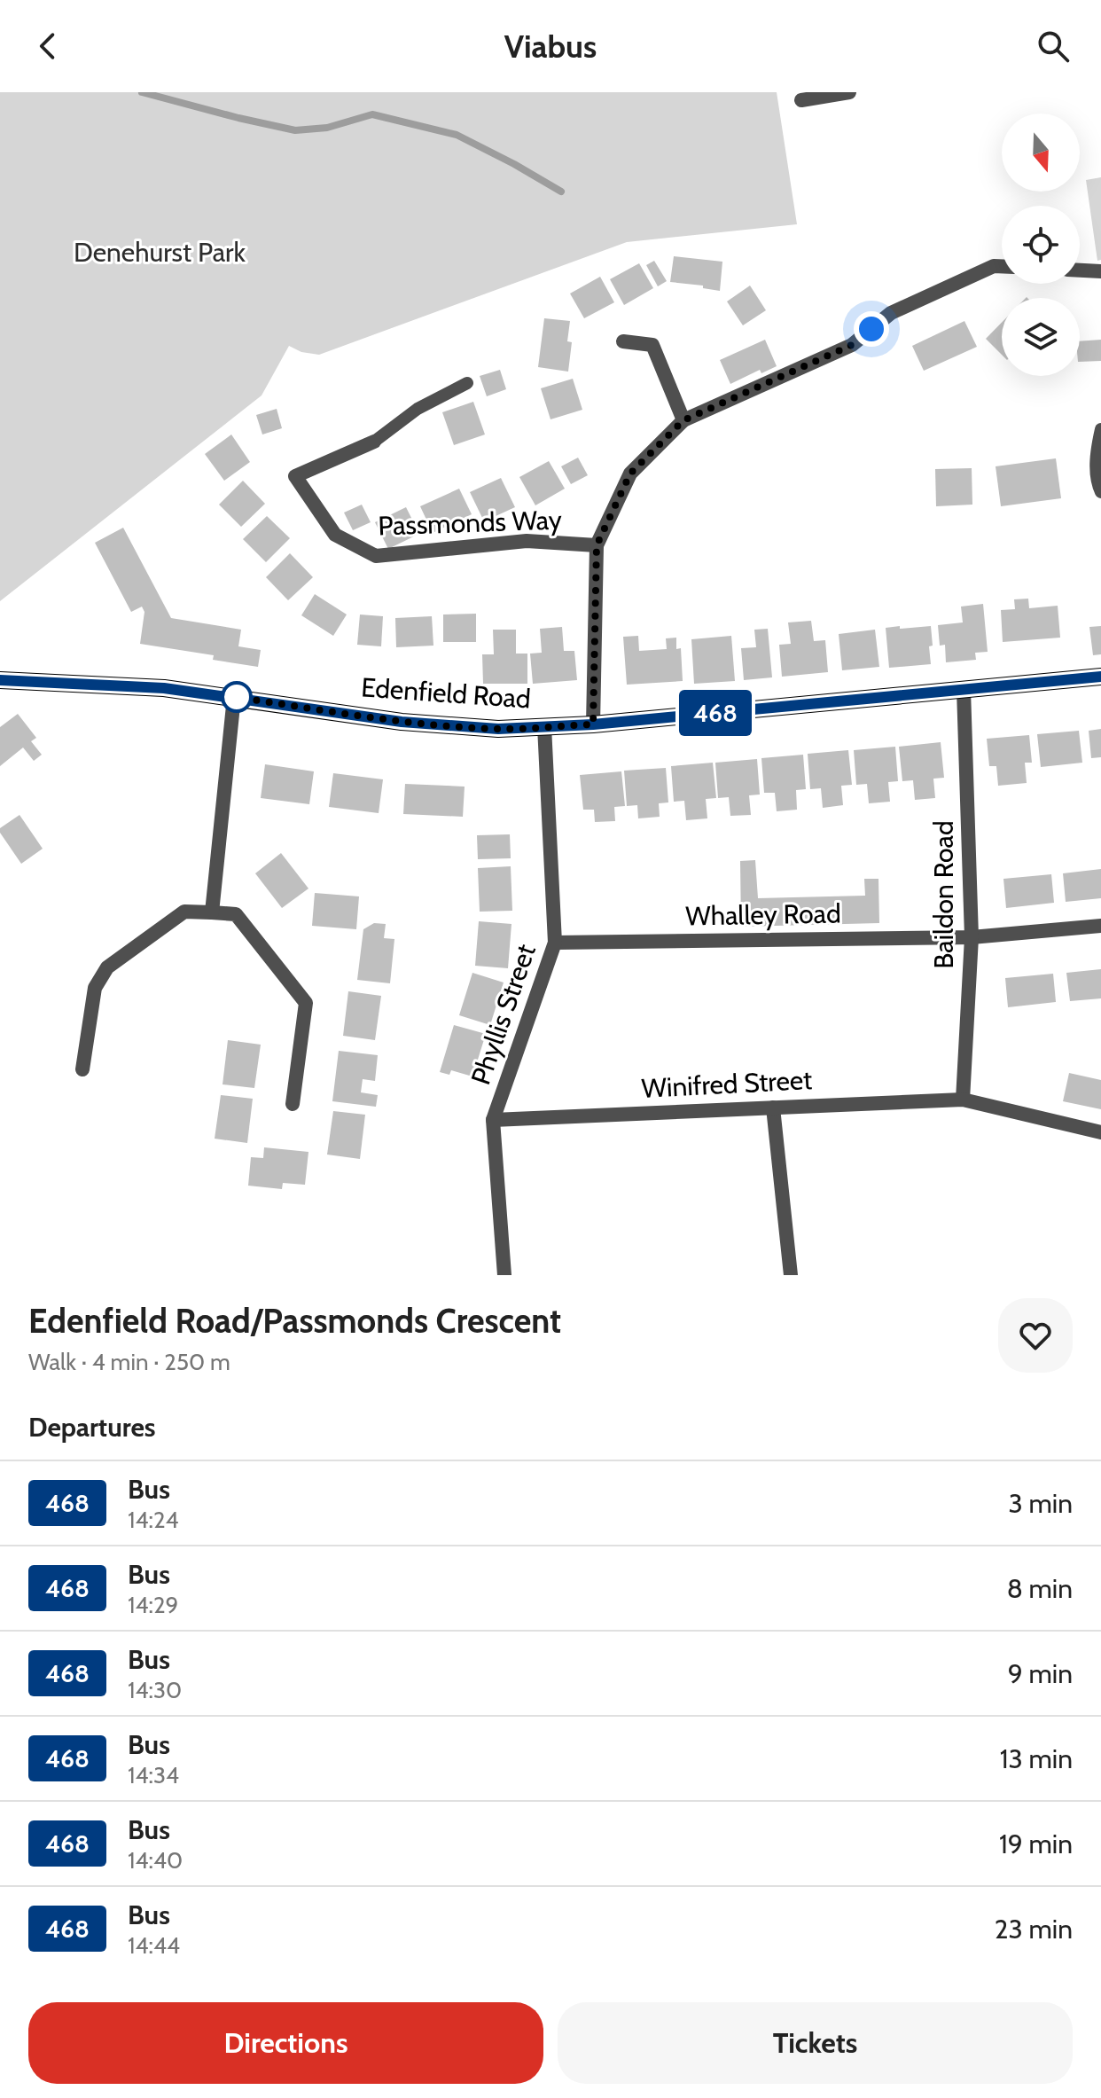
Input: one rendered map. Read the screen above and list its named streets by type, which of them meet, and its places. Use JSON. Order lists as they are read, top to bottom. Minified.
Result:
{"streets":{"main road":["Edenfield Road"],"street":["Passmonds Way","Baildon Road","Whalley Road","Phyllis Street","Winifred Street"]},"crossings":[["Edenfield Road","Baildon Road"],["Edenfield Road","Phyllis Street"],["Baildon Road","Whalley Road"],["Baildon Road","Winifred Street"],["Whalley Road","Phyllis Street"],["Phyllis Street","Winifred Street"]],"parks":["Denehurst Park"],"lines":["bus line 468"],"north":"bottom","page":{"header":"Viabus","on_map":"468","heading":[["Edenfield Road/Passmonds Crescent","Walk · 4 min · 250 m"],"Departures"],"list":[{"mark":"468","name":"Bus","note":"14:24","value":"3 min"},{"mark":"468","name":"Bus","note":"14:29","value":"8 min"},{"mark":"468","name":"Bus","note":"14:30","value":"9 min"},{"mark":"468","name":"Bus","note":"14:34","value":"13 min"},{"mark":"468","name":"Bus","note":"14:40","value":"19 min"},{"mark":"468","name":"Bus","note":"14:44","value":"23 min"}],"buttons":["Directions","Tickets"]}}
